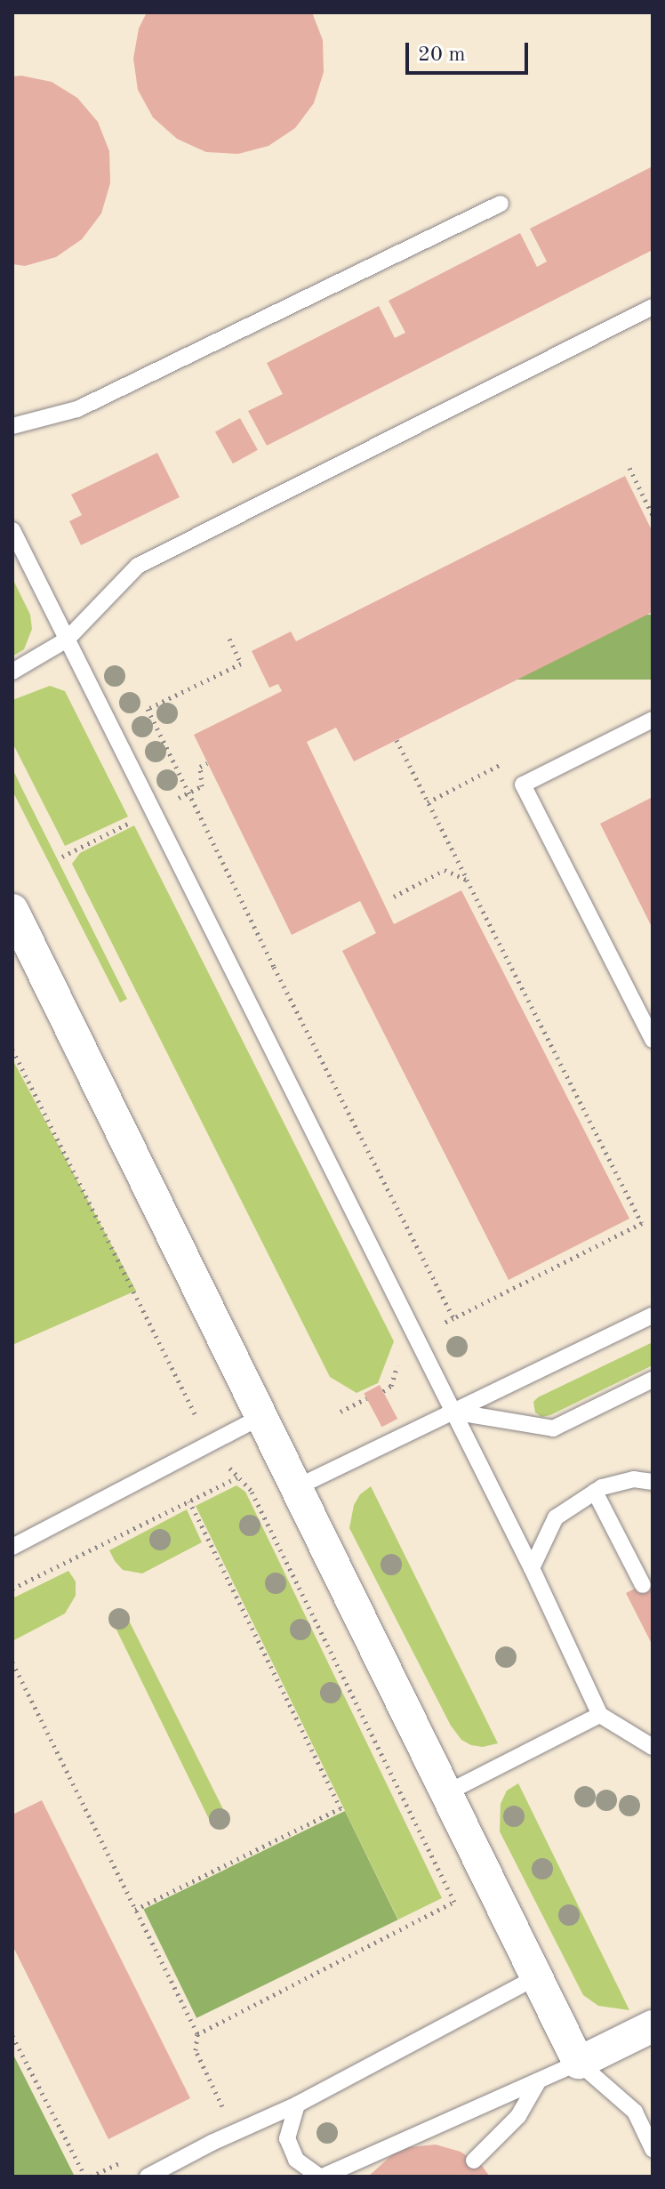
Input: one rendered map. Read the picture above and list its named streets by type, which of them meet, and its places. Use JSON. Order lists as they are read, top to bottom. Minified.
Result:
{"scale_bar":"20 m"}
